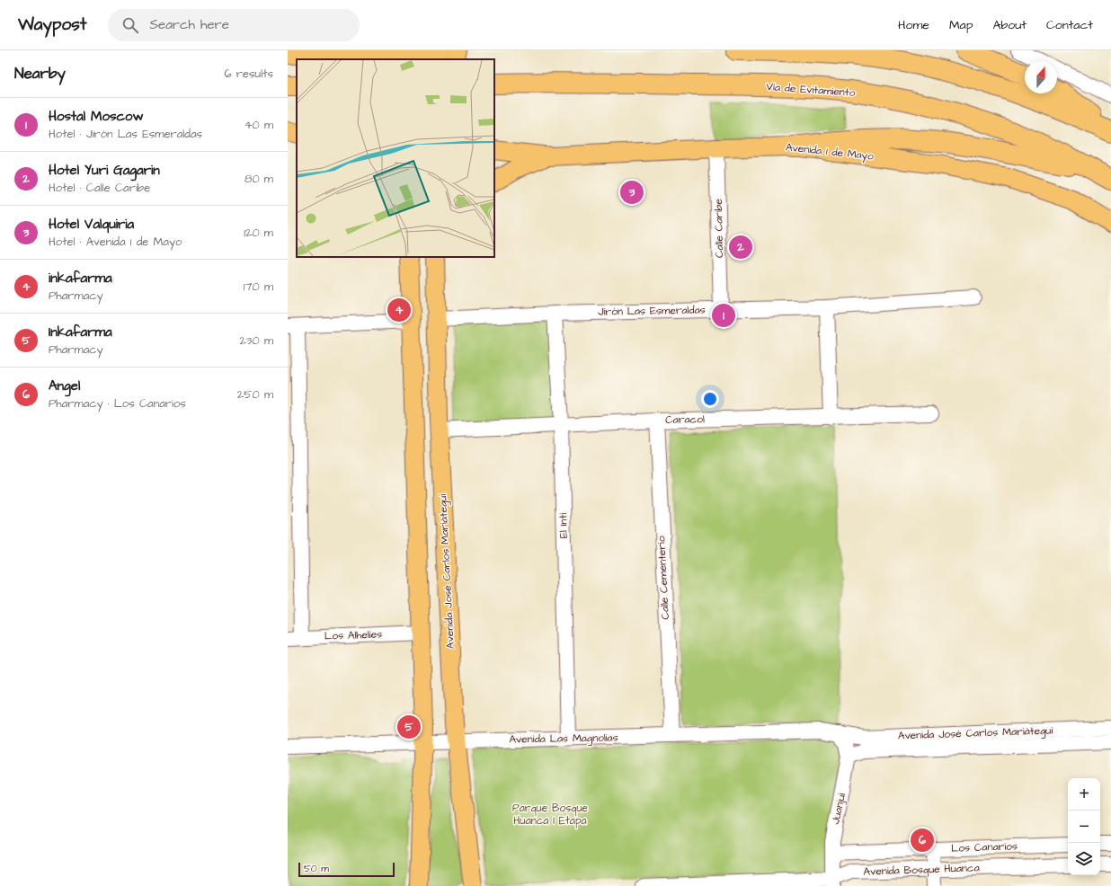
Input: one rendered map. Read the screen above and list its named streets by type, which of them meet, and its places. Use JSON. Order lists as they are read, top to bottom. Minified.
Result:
{"streets":{"highway":["Vía de Evitamiento"],"main road":["Avenida 1 de Mayo","Avenida José Carlos Mariátegui"],"street":["Calle Caribe","Jirón Las Esmeraldas","Caracol","El Inti","Calle Cementerio","Los Alhelíes","Avenida Las Magnolias","Juanjui","Los Canarios","Avenida Bosque Huanca"]},"crossings":[["Avenida 1 de Mayo","Calle Caribe"],["Calle Caribe","Jirón Las Esmeraldas"],["Jirón Las Esmeraldas","El Inti"],["Jirón Las Esmeraldas","Avenida José Carlos Mariátegui"],["Caracol","El Inti"],["Caracol","Avenida José Carlos Mariátegui"],["Caracol","Calle Cementerio"],["El Inti","Avenida Las Magnolias"],["Avenida José Carlos Mariátegui","Avenida Las Magnolias"],["Avenida José Carlos Mariátegui","Juanjui"],["Calle Cementerio","Avenida Las Magnolias"],["Avenida Las Magnolias","Juanjui"],["Juanjui","Los Canarios"],["Juanjui","Avenida Bosque Huanca"]],"parks":["Parque Bosque Huanca I Etapa"],"scale_bar":"50 m","north":"top","page":{"header":"Waypost","search":"Search here","nav":["Home","Map","About","Contact"],"heading":["Nearby","6 results"],"list":[{"mark":"1","name":"Hostal Moscow","note":"Hotel · Jirón Las Esmeraldas","value":"40 m"},{"mark":"2","name":"Hotel Yuri Gagarin","note":"Hotel · Calle Caribe","value":"80 m"},{"mark":"3","name":"Hotel Valquiria","note":"Hotel · Avenida 1 de Mayo","value":"120 m"},{"mark":"4","name":"inkafarma","note":"Pharmacy","value":"170 m"},{"mark":"5","name":"Inkafarma","note":"Pharmacy","value":"230 m"},{"mark":"6","name":"Angel","note":"Pharmacy · Los Canarios","value":"250 m"}],"pins":["3","2","4","1","5","6"],"map_buttons":["+","−"],"scale":"50 m"}}
